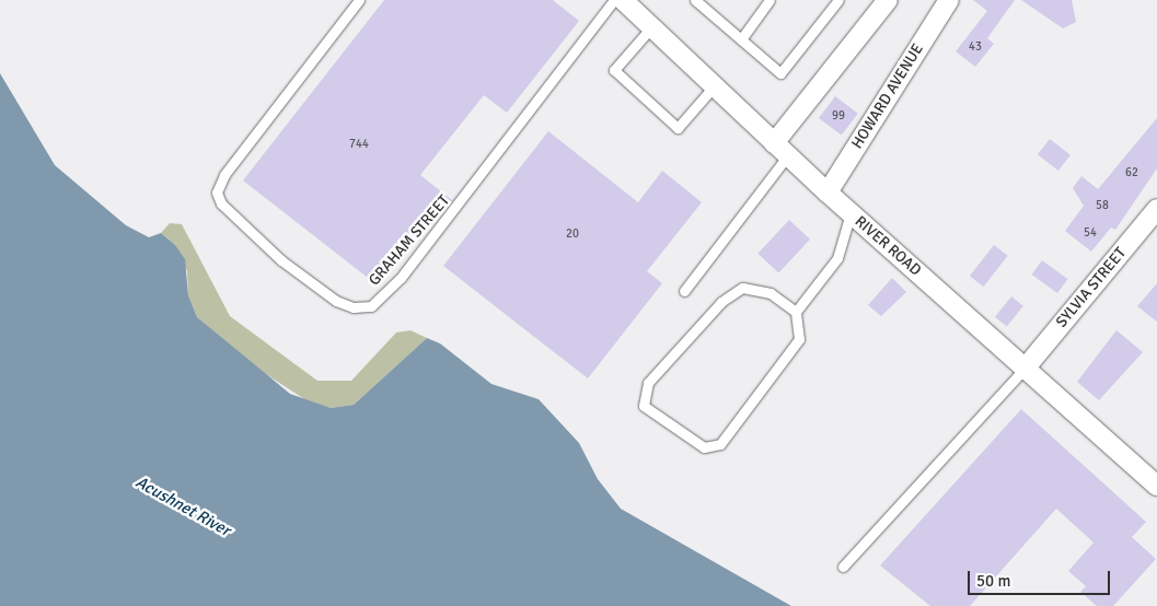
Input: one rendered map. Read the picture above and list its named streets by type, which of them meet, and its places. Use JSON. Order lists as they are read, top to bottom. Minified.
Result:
{"streets":{"street":["HOWARD AVENUE","RIVER ROAD","SYLVIA STREET"],"lane":["GRAHAM STREET"]},"crossings":[["HOWARD AVENUE","RIVER ROAD"],["RIVER ROAD","SYLVIA STREET"]],"water":["Acushnet River"],"house_numbers":["43","99","744","62","58","54","20"],"scale_bar":"50 m"}
